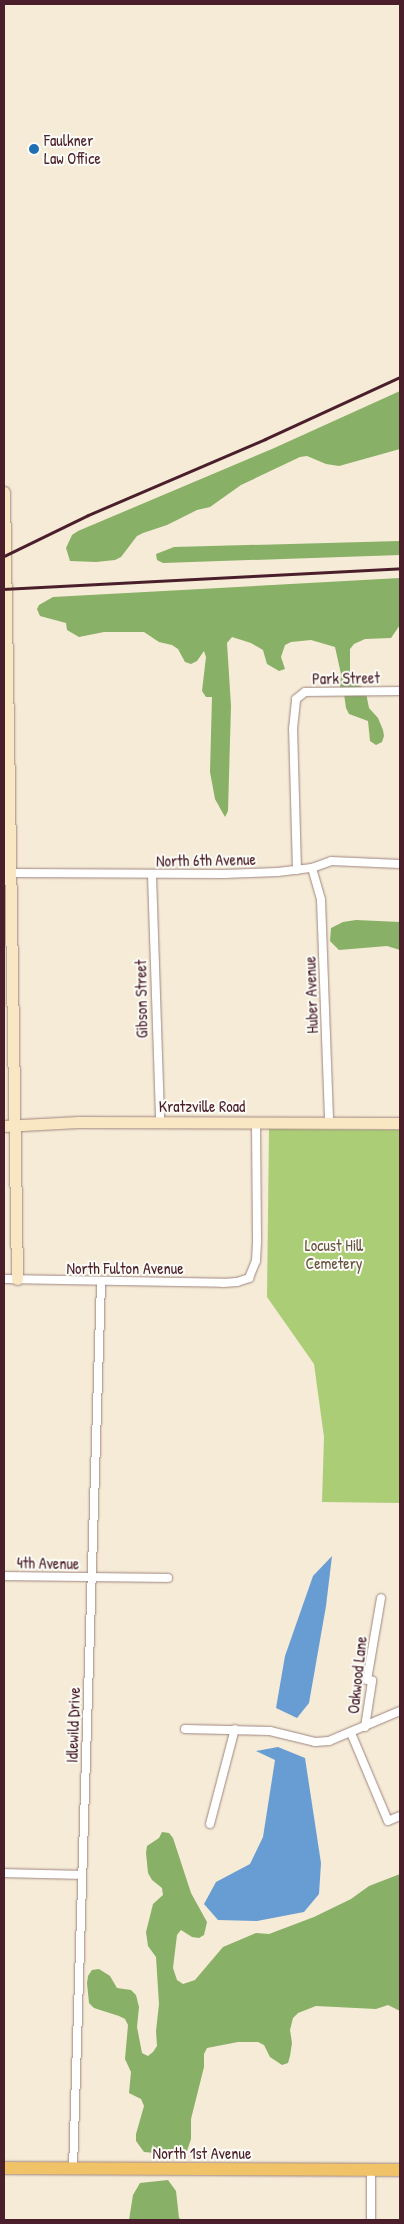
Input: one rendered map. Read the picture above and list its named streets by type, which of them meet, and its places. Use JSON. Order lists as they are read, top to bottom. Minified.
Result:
{"streets":{"main road":["North 1st Avenue"],"street":["Park Street","North 6th Avenue","Huber Avenue","Gibson Street","Kratzville Road","North Fulton Avenue","4th Avenue","Oakwood Lane","Idlewild Drive"]},"crossings":[["Park Street","North 6th Avenue"],["North 6th Avenue","Huber Avenue"],["North 6th Avenue","Gibson Street"],["Huber Avenue","Kratzville Road"],["Gibson Street","Kratzville Road"],["Kratzville Road","North Fulton Avenue"],["North Fulton Avenue","Idlewild Drive"],["4th Avenue","Idlewild Drive"],["Idlewild Drive","North 1st Avenue"]],"parks":["Locust Hill Cemetery"],"places":["Faulkner Law Office"]}
